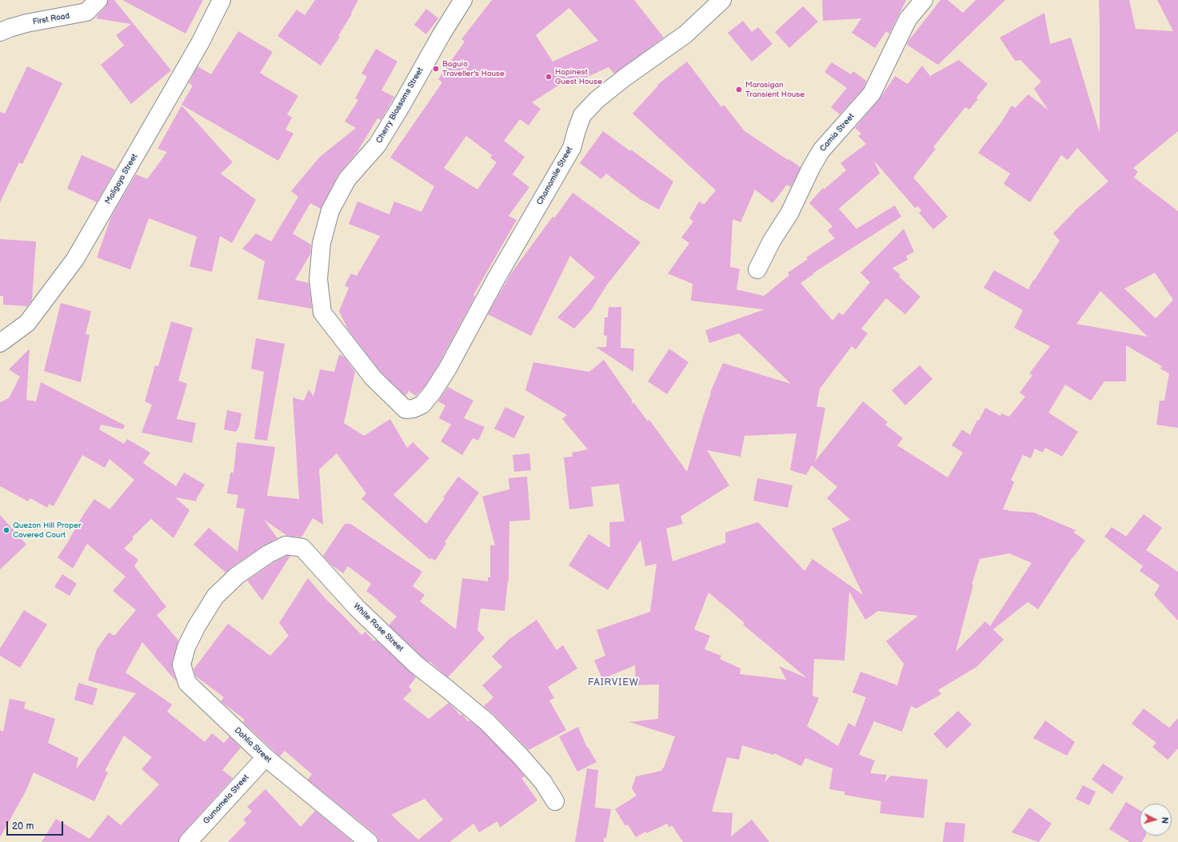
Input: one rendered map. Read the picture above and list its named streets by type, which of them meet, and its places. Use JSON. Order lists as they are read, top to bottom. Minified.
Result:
{"streets":{"street":["First Road","Cherry Blossoms Street","Camia Street","Chamomile Street","Maligaya Street","White Rose Street","Dahlia Street","Gumamela Street"]},"crossings":[["Cherry Blossoms Street","Chamomile Street"],["White Rose Street","Dahlia Street"],["Dahlia Street","Gumamela Street"]],"districts":["FAIRVIEW"],"places":["Baguio Traveller's House","Hapinest Guest House","Marasigan Transient House","Quezon Hill Proper Covered Court"],"scale_bar":"20 m","north":"right"}
